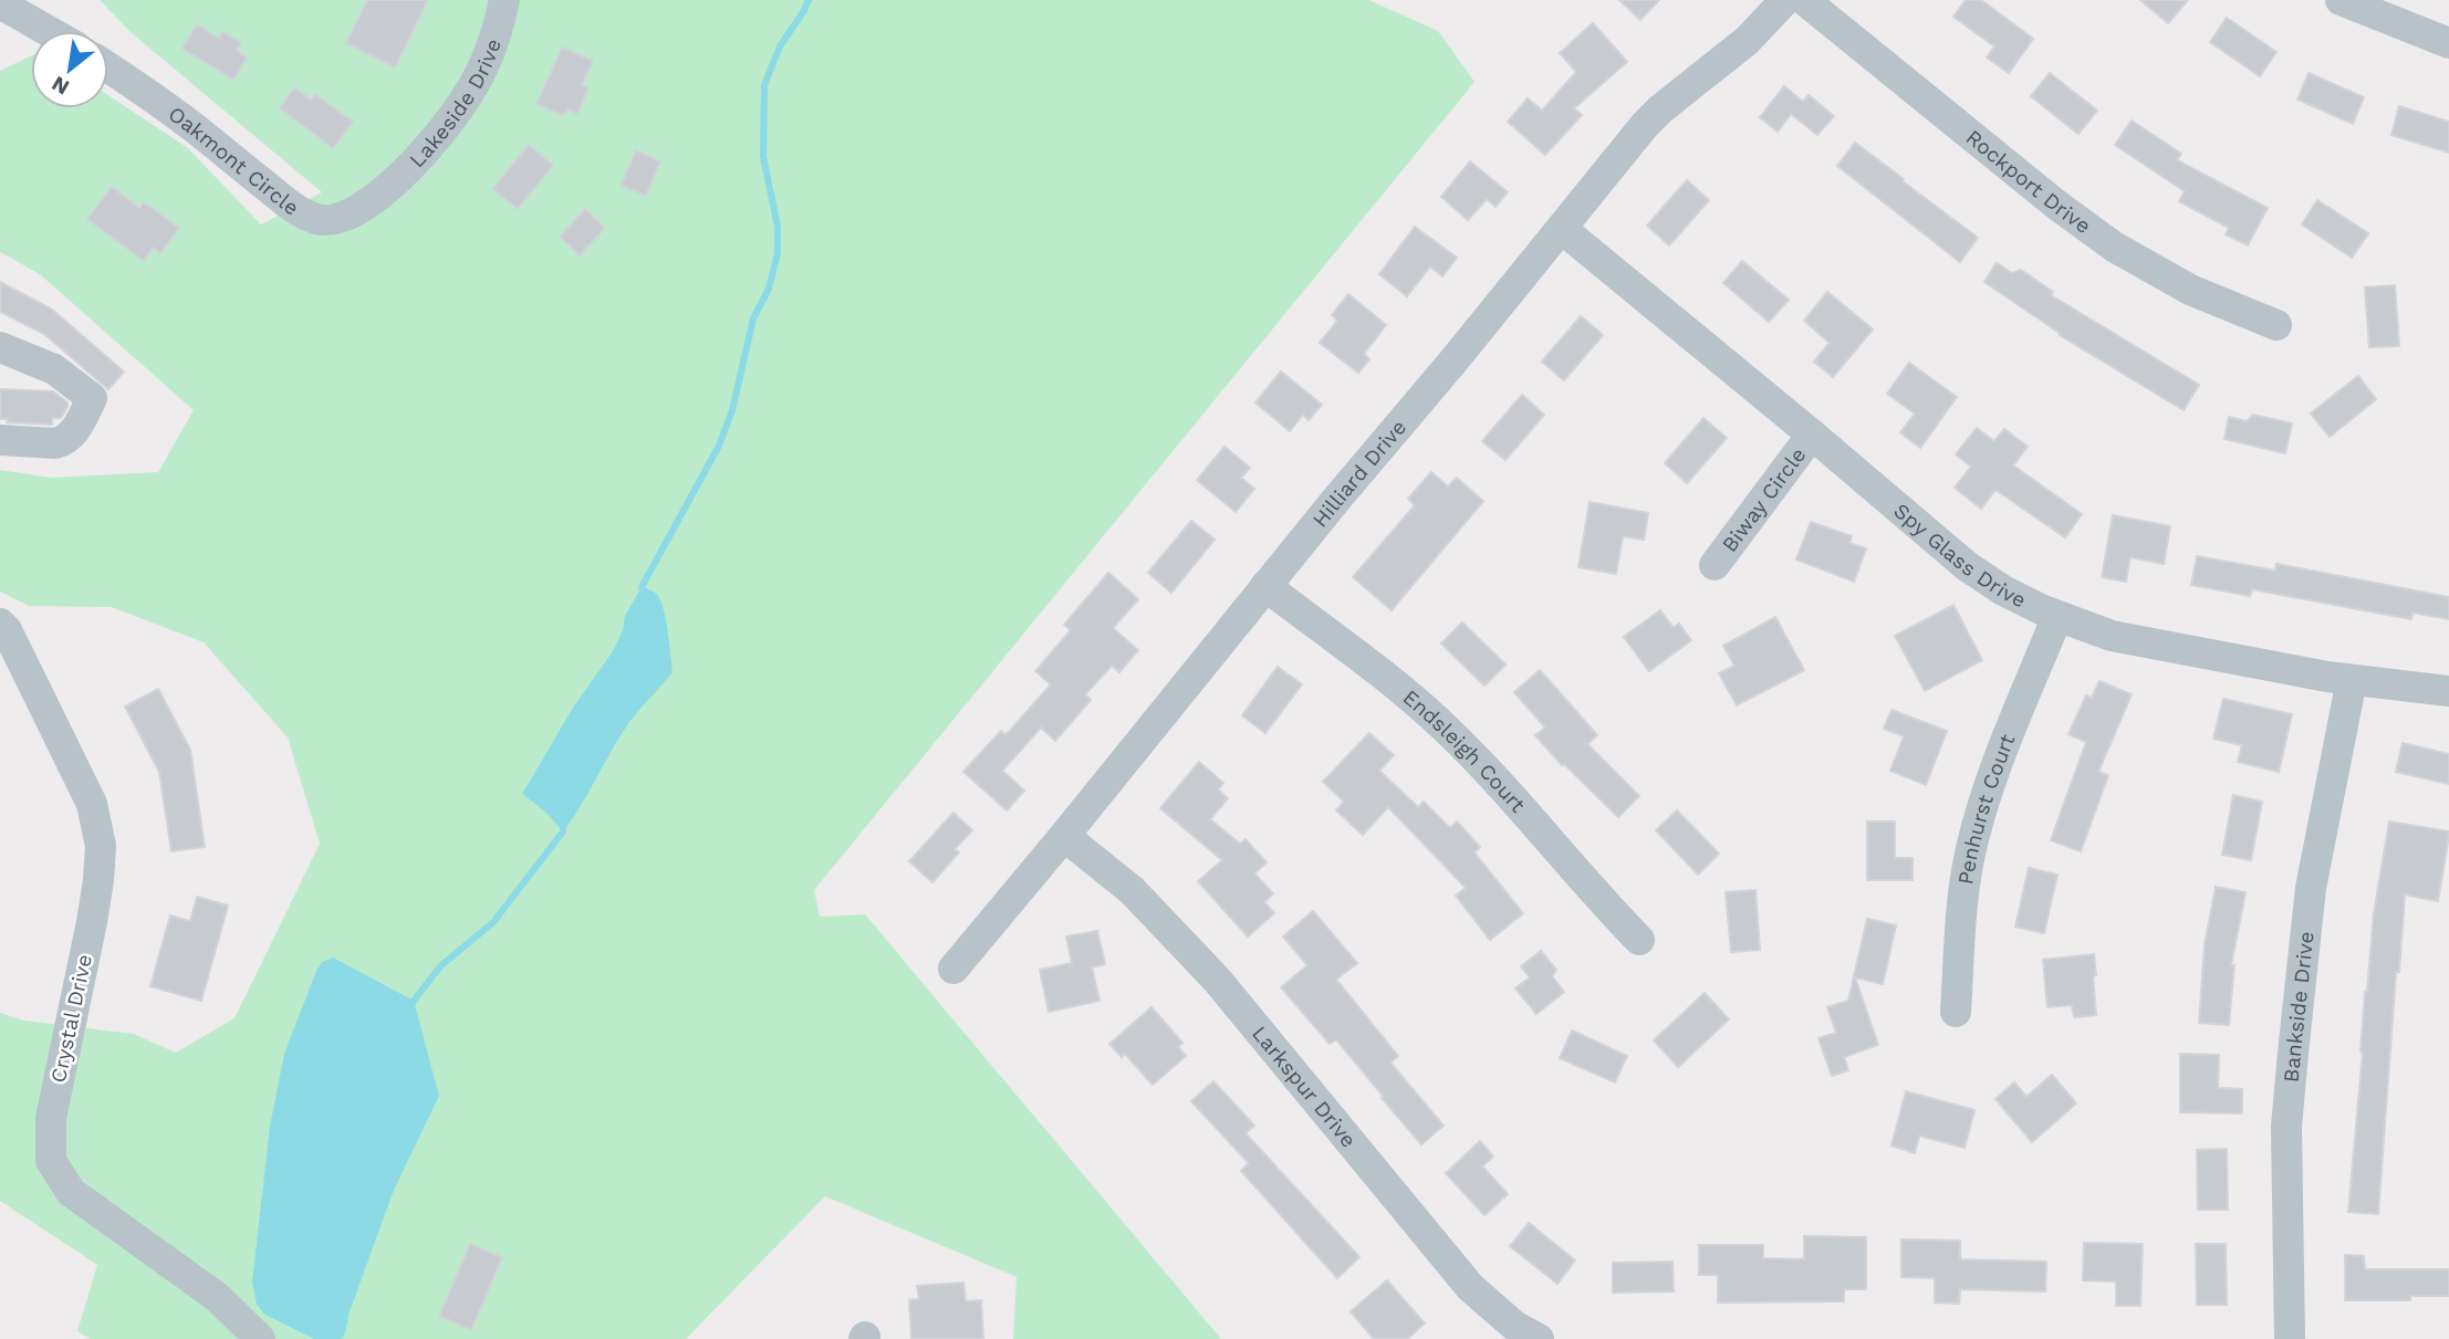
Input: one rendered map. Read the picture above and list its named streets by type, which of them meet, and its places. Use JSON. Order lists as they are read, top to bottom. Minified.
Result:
{"streets":{"street":["Lakeside Drive","Oakmont Circle","Rockport Drive","Hilliard Drive","Biway Circle","Spy Glass Drive","Endsleigh Court","Penhurst Court","Bankside Drive","Crystal Drive","Larkspur Drive"]},"crossings":[["Lakeside Drive","Oakmont Circle"],["Hilliard Drive","Spy Glass Drive"],["Hilliard Drive","Endsleigh Court"],["Hilliard Drive","Larkspur Drive"],["Biway Circle","Spy Glass Drive"],["Spy Glass Drive","Penhurst Court"],["Spy Glass Drive","Bankside Drive"]],"north":"bottom left"}
